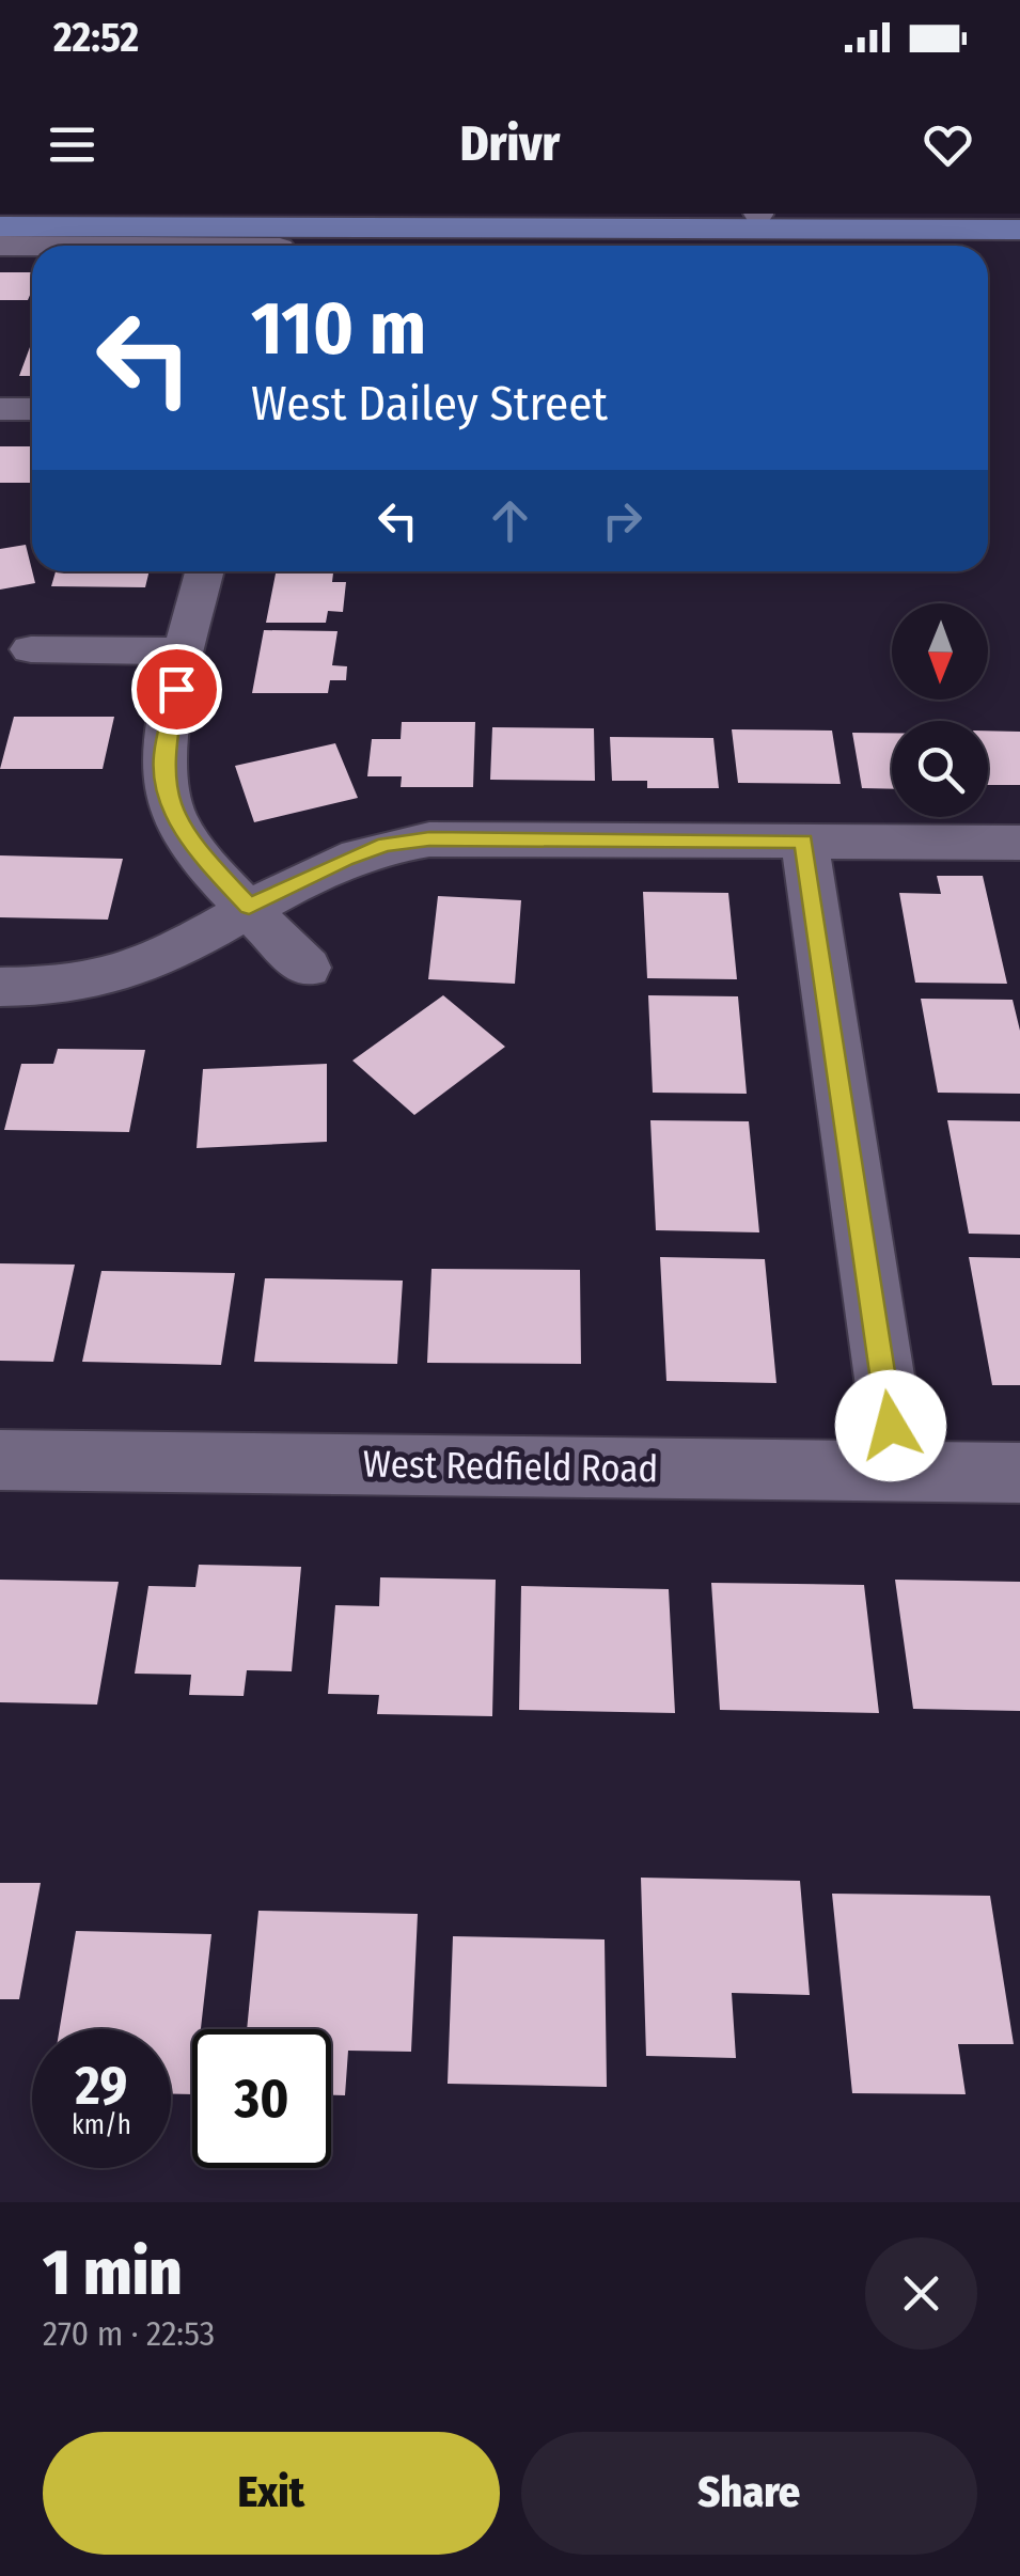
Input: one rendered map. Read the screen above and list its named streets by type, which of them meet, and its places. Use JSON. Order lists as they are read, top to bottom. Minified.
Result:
{"streets":{"street":["West Redfield Road"]},"north":"bottom","page":{"status":"22:52","header":"Drivr","turn":["110 m","West Dailey Street"],"speed":"29 km/h","limit":"30","heading":["1 min","270 m · 22:53"],"buttons":["Exit","Share"]}}
